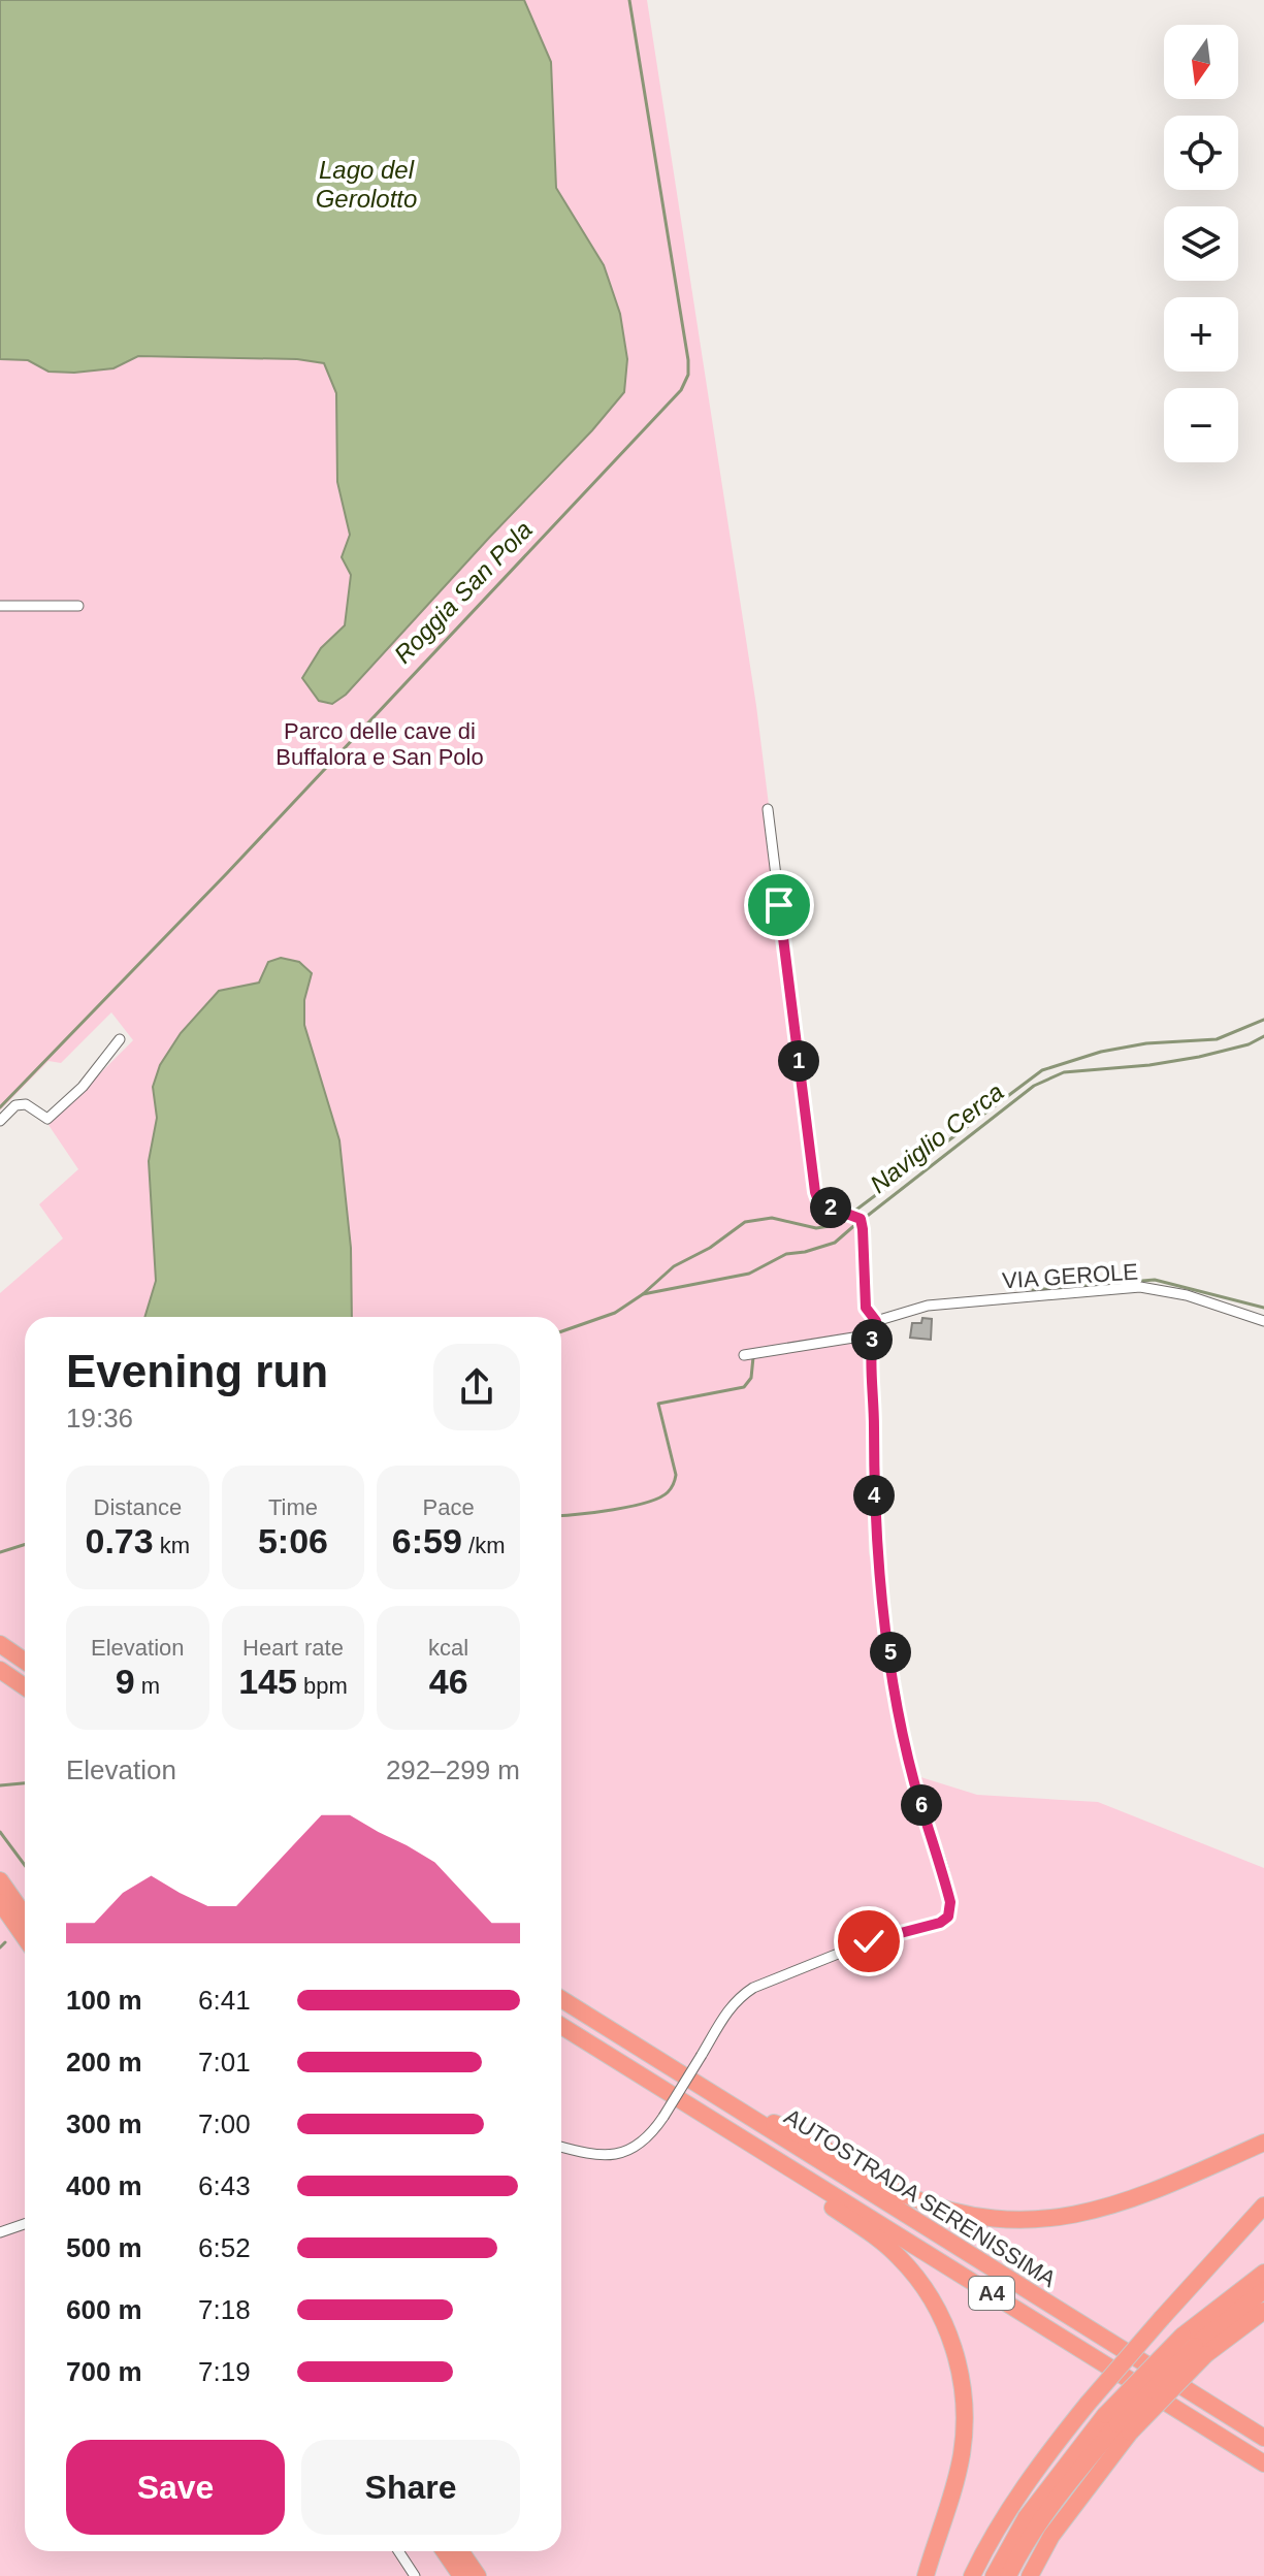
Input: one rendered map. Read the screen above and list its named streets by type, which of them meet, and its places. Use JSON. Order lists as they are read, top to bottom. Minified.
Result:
{"streets":{"highway":["AUTOSTRADA SERENISSIMA","A4"],"street":["VIA GEROLE"]},"water":["Lago del Gerolotto","Roggia San Pola","Naviglio Cerca"],"parks":["Parco delle cave di Buffalora e San Polo"],"north":"bottom","page":{"map_buttons":["+","−"],"pins":["1","2","3","4","5","6"],"heading":["Evening run","19:36"],"stats":[["Distance","0.73 km"],["Time","5:06"],["Pace","6:59 /km"],["Elevation","9 m"],["Heart rate","145 bpm"],["kcal","46"]],"chart":["Elevation","292–299 m"],"list":[{"name":"100 m","note":"6:41"},{"name":"200 m","note":"7:01"},{"name":"300 m","note":"7:00"},{"name":"400 m","note":"6:43"},{"name":"500 m","note":"6:52"},{"name":"600 m","note":"7:18"},{"name":"700 m","note":"7:19"}],"buttons":["Save","Share"]}}
